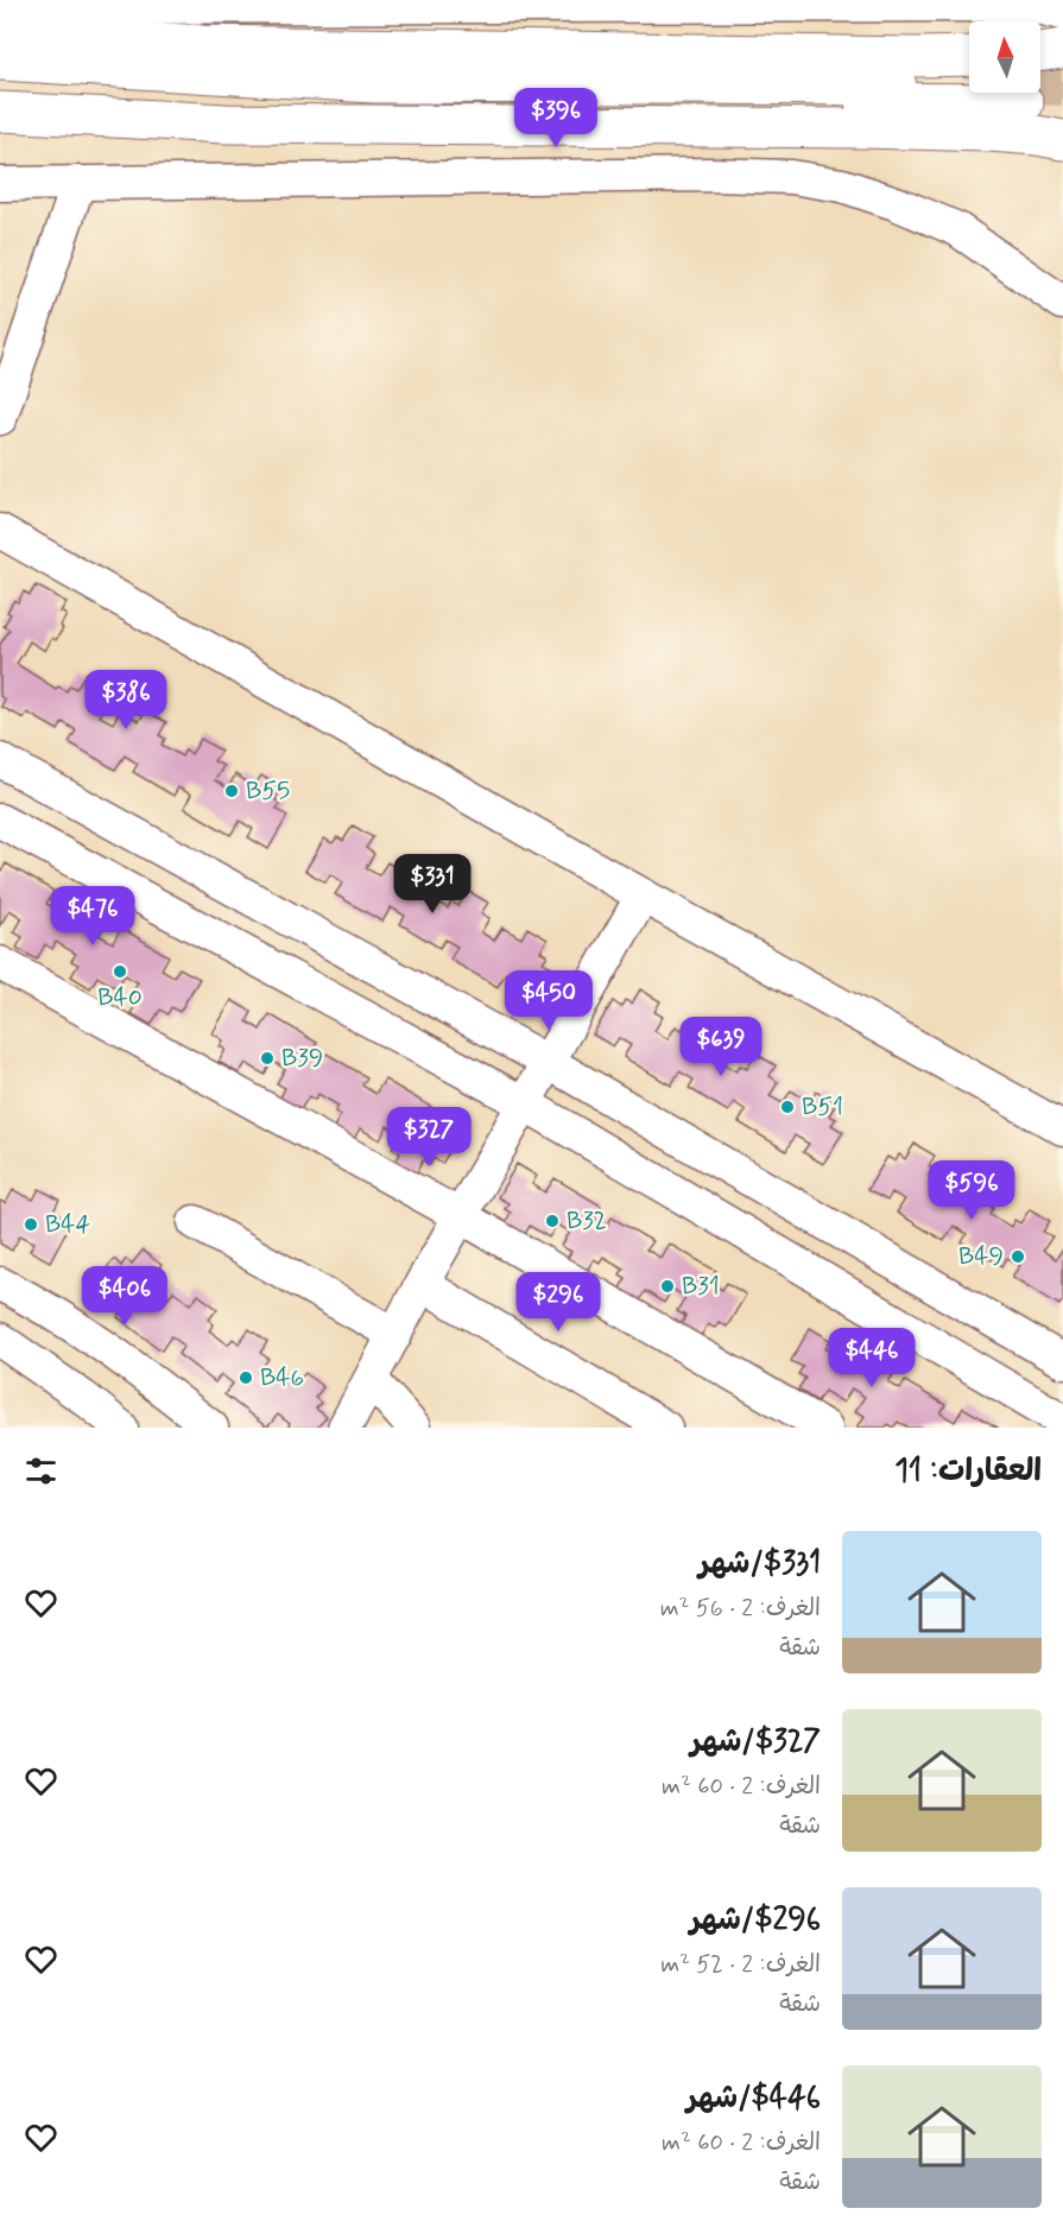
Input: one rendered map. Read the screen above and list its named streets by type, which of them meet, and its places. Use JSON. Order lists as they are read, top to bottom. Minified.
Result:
{"places":["B55","B40","B39","B51","B32","B44","B49","B31","B46"],"north":"top","page":{"price":["$396","$386","$331","$476","$450","$639","$327","$596","$406","$296","$446"],"heading":"العقارات: 11","list":[{"name":"$331/شهر","note":"الغرف: 2 · 56 m² · شقة"},{"name":"$327/شهر","note":"الغرف: 2 · 60 m² · شقة"},{"name":"$296/شهر","note":"الغرف: 2 · 52 m² · شقة"},{"name":"$446/شهر","note":"الغرف: 2 · 60 m² · شقة"}]}}
